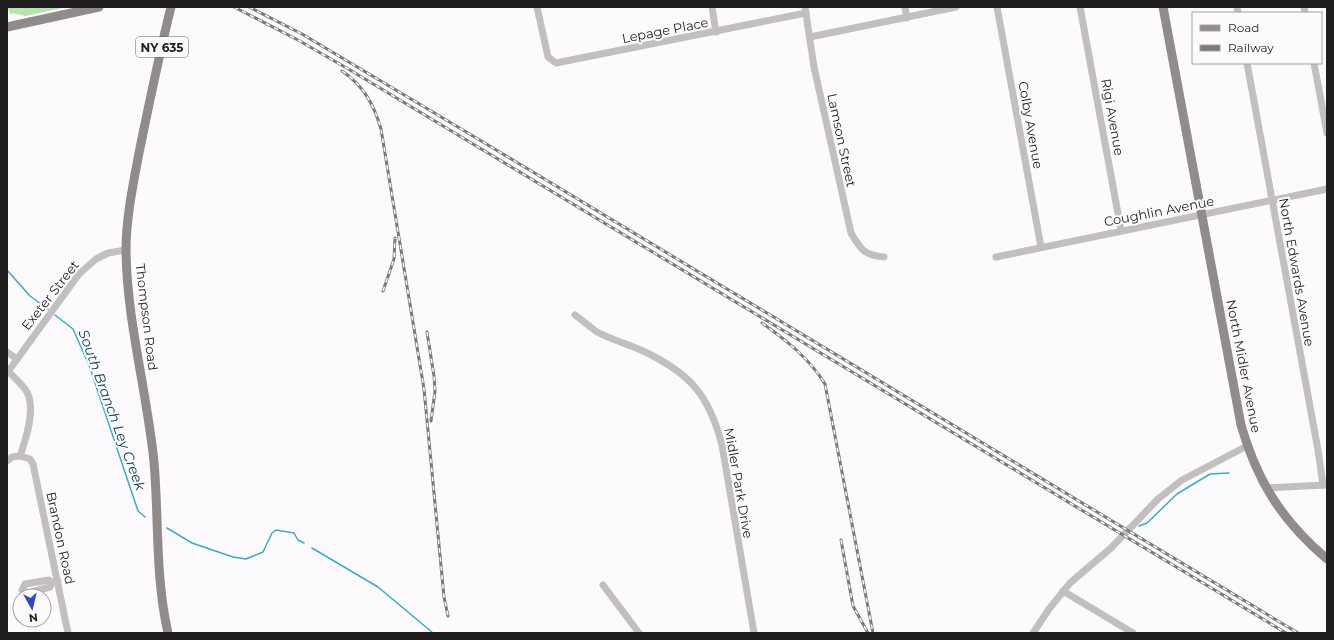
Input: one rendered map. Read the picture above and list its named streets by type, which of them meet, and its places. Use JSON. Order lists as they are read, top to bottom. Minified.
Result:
{"streets":{"main road":["NY 635","Thompson Road","North Midler Avenue"],"street":["Lepage Place","Rigi Avenue","Colby Avenue","Lamson Street","Coughlin Avenue","North Edwards Avenue","Exeter Street","Midler Park Drive","Brandon Road"]},"crossings":[["Lepage Place","Lamson Street"],["Rigi Avenue","Coughlin Avenue"],["Colby Avenue","Coughlin Avenue"],["Coughlin Avenue","North Edwards Avenue"],["Coughlin Avenue","North Midler Avenue"],["Exeter Street","Thompson Road"]],"water":["South Branch Ley Creek"],"legend":["Road","Railway"],"north":"bottom"}
